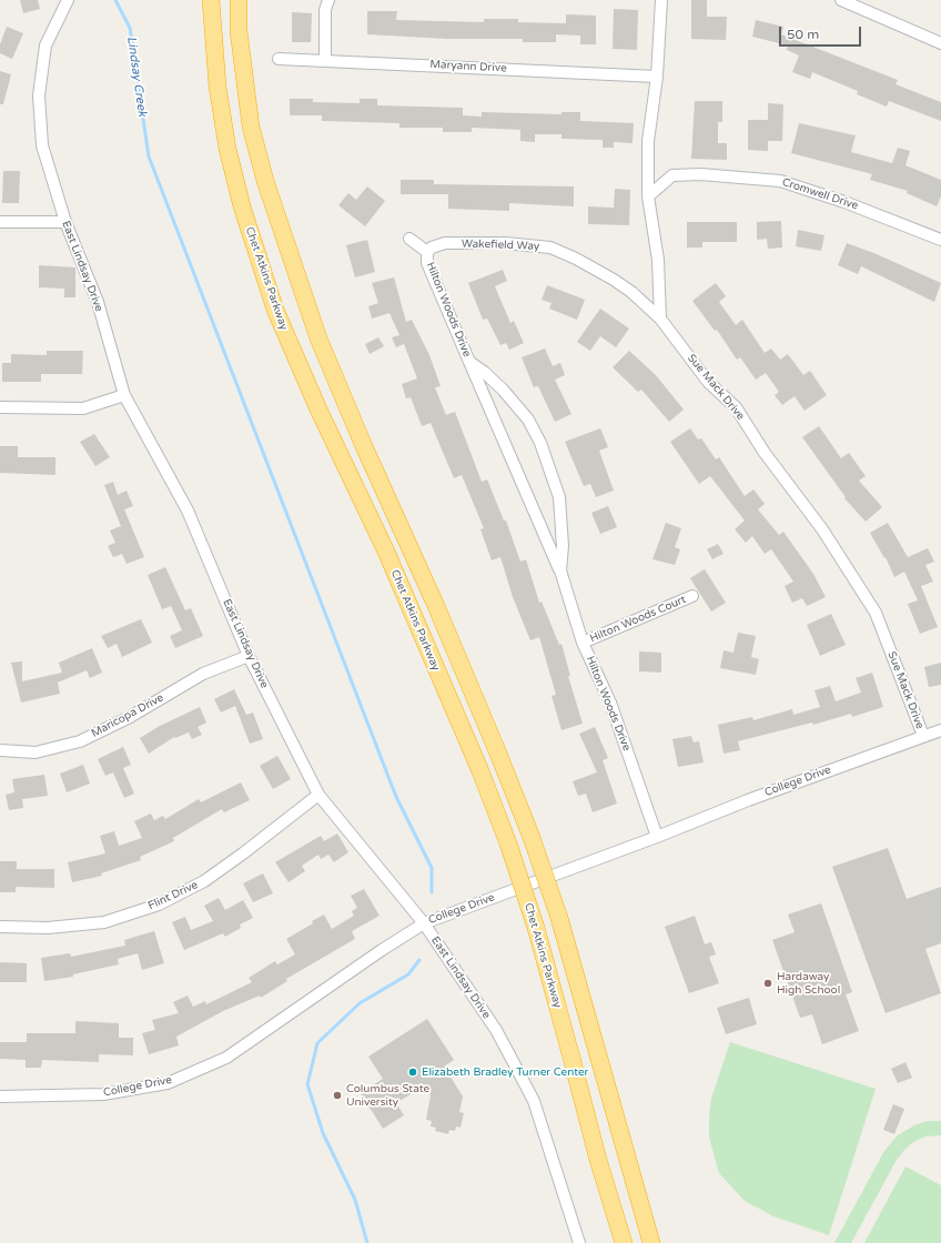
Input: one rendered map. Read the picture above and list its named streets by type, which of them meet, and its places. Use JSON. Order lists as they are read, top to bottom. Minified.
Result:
{"streets":{"highway":["Chet Atkins Parkway"],"street":["Maryann Drive","Cromwell Drive","Wakefield Way","East Lindsay Drive","Hilton Woods Drive","Sue Mack Drive","Hilton Woods Court","Maricopa Drive","College Drive","Flint Drive"]},"crossings":[["Wakefield Way","Hilton Woods Drive"],["Wakefield Way","Sue Mack Drive"],["East Lindsay Drive","Maricopa Drive"],["East Lindsay Drive","College Drive"],["East Lindsay Drive","Flint Drive"],["Hilton Woods Drive","Hilton Woods Court"],["Hilton Woods Drive","College Drive"],["Sue Mack Drive","College Drive"]],"water":["Lindsay Creek"],"places":["Hardaway High School","Elizabeth Bradley Turner Center","Columbus State University"],"scale_bar":"50 m"}
